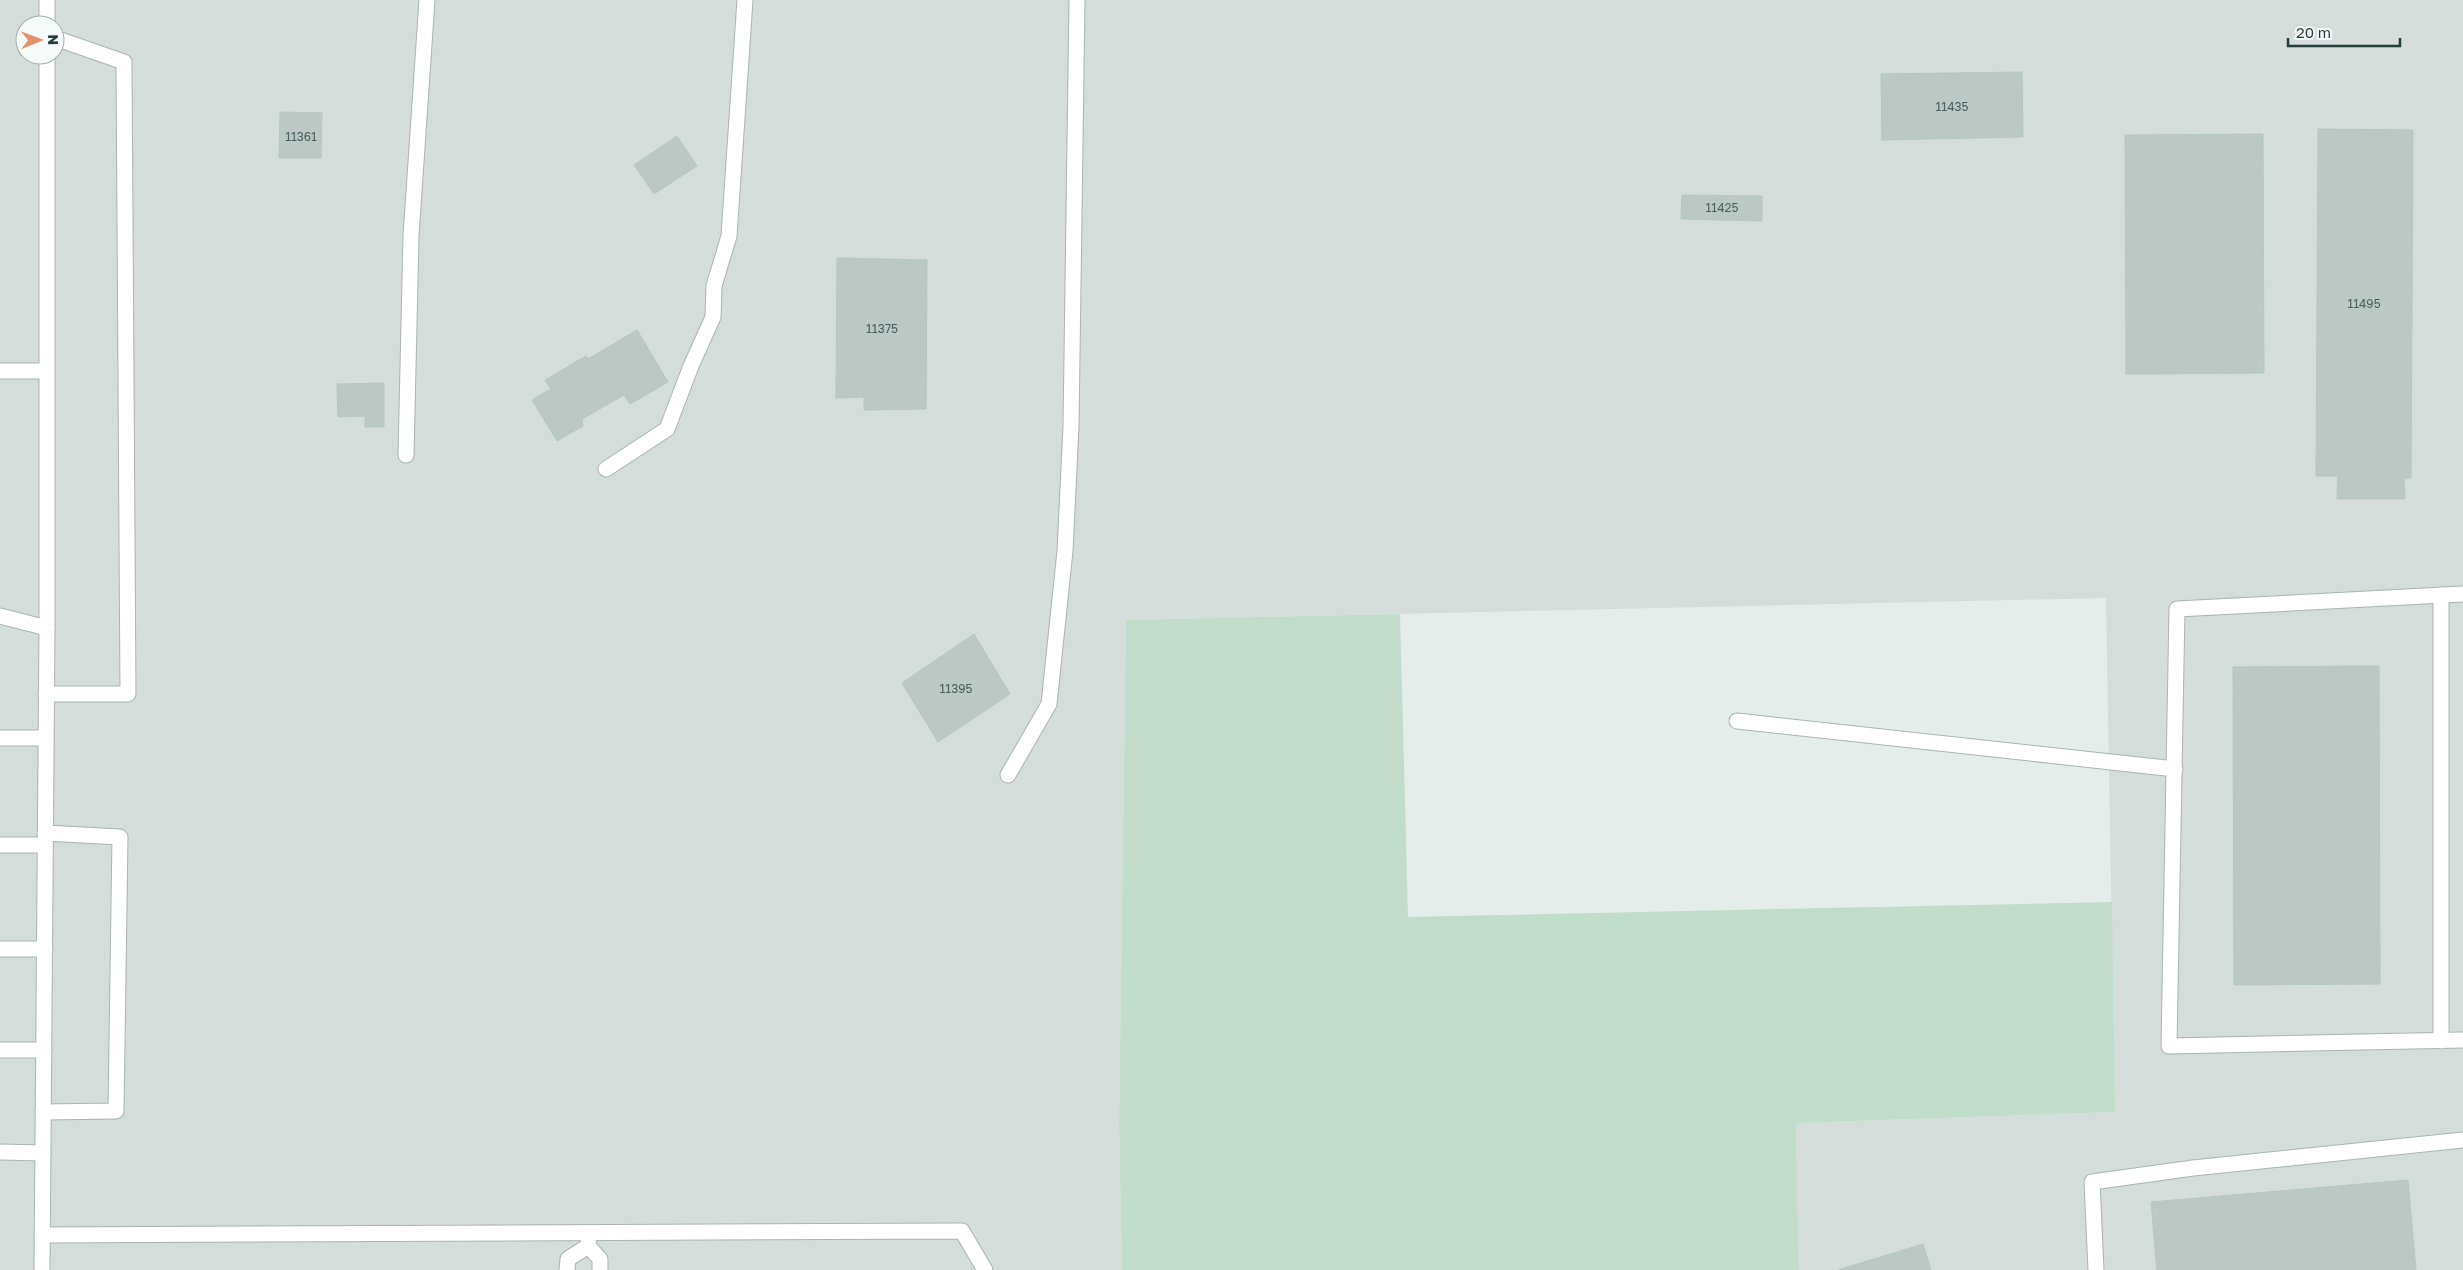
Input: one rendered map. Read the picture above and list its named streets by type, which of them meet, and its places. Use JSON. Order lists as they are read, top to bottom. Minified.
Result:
{"house_numbers":["11435","11361","11425","11495","11375","11395"],"scale_bar":"20 m","north":"right"}
